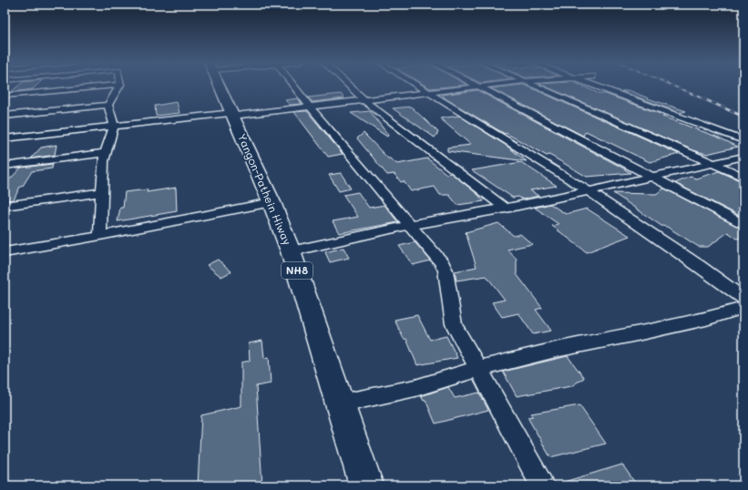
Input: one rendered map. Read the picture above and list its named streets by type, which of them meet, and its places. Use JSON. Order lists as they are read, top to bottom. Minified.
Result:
{"streets":{"highway":["Yangon-Pathein Hiway","NH8"]}}
